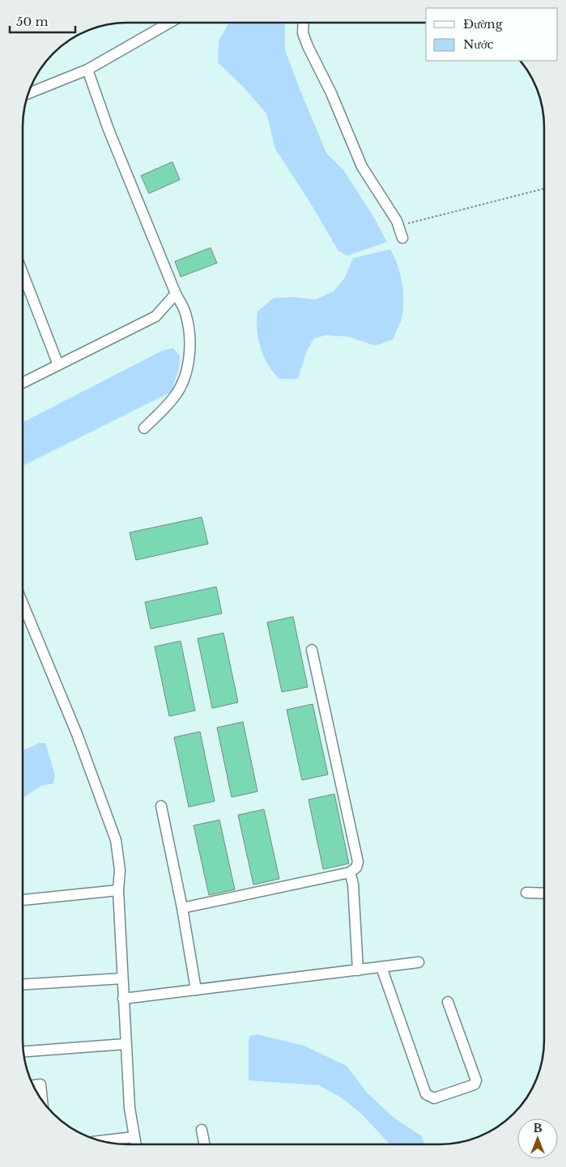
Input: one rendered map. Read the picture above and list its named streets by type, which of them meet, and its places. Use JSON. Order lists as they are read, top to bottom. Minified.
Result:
{"legend":["Đường","Nước"],"scale_bar":"50 m","north":"top"}
